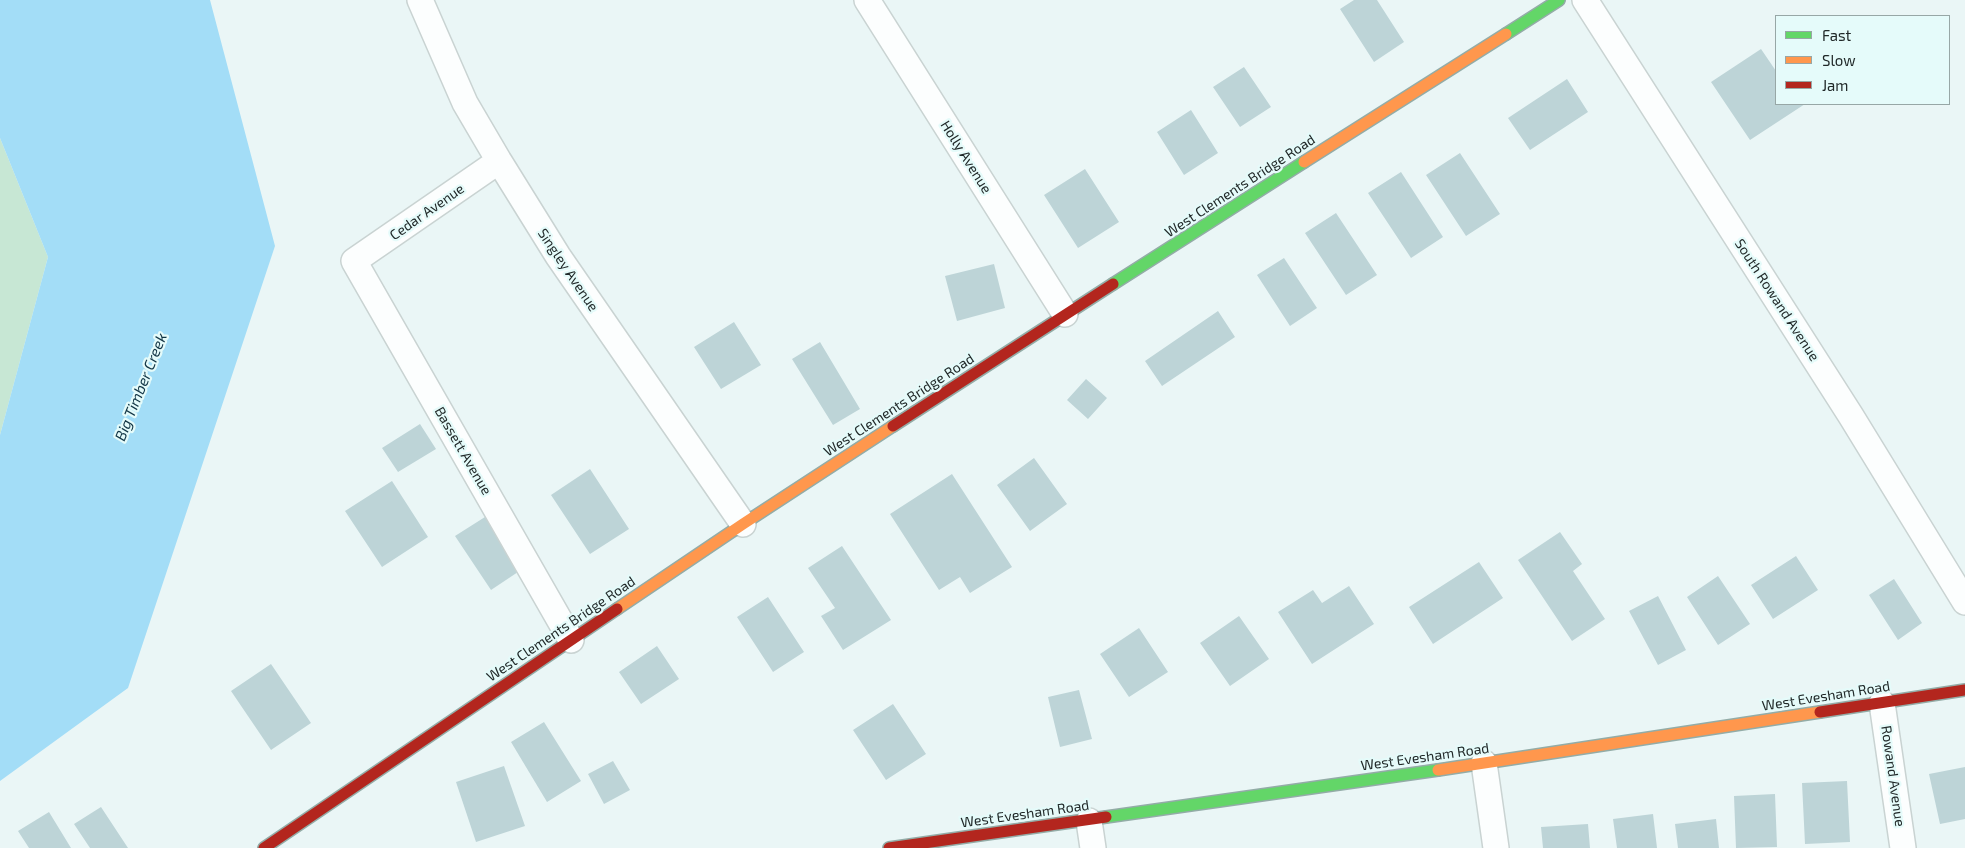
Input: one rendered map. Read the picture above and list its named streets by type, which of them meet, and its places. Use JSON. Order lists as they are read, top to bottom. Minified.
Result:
{"streets":{"main road":["West Clements Bridge Road","West Evesham Road"],"street":["Holly Avenue","Cedar Avenue","Singley Avenue","South Rowand Avenue","Bassett Avenue","Rowand Avenue"]},"crossings":[["Holly Avenue","West Clements Bridge Road"],["West Clements Bridge Road","Singley Avenue"],["West Clements Bridge Road","Bassett Avenue"],["Cedar Avenue","Singley Avenue"],["Cedar Avenue","Bassett Avenue"],["West Evesham Road","Rowand Avenue"]],"water":["Big Timber Creek"],"legend":["Fast","Slow","Jam"]}
